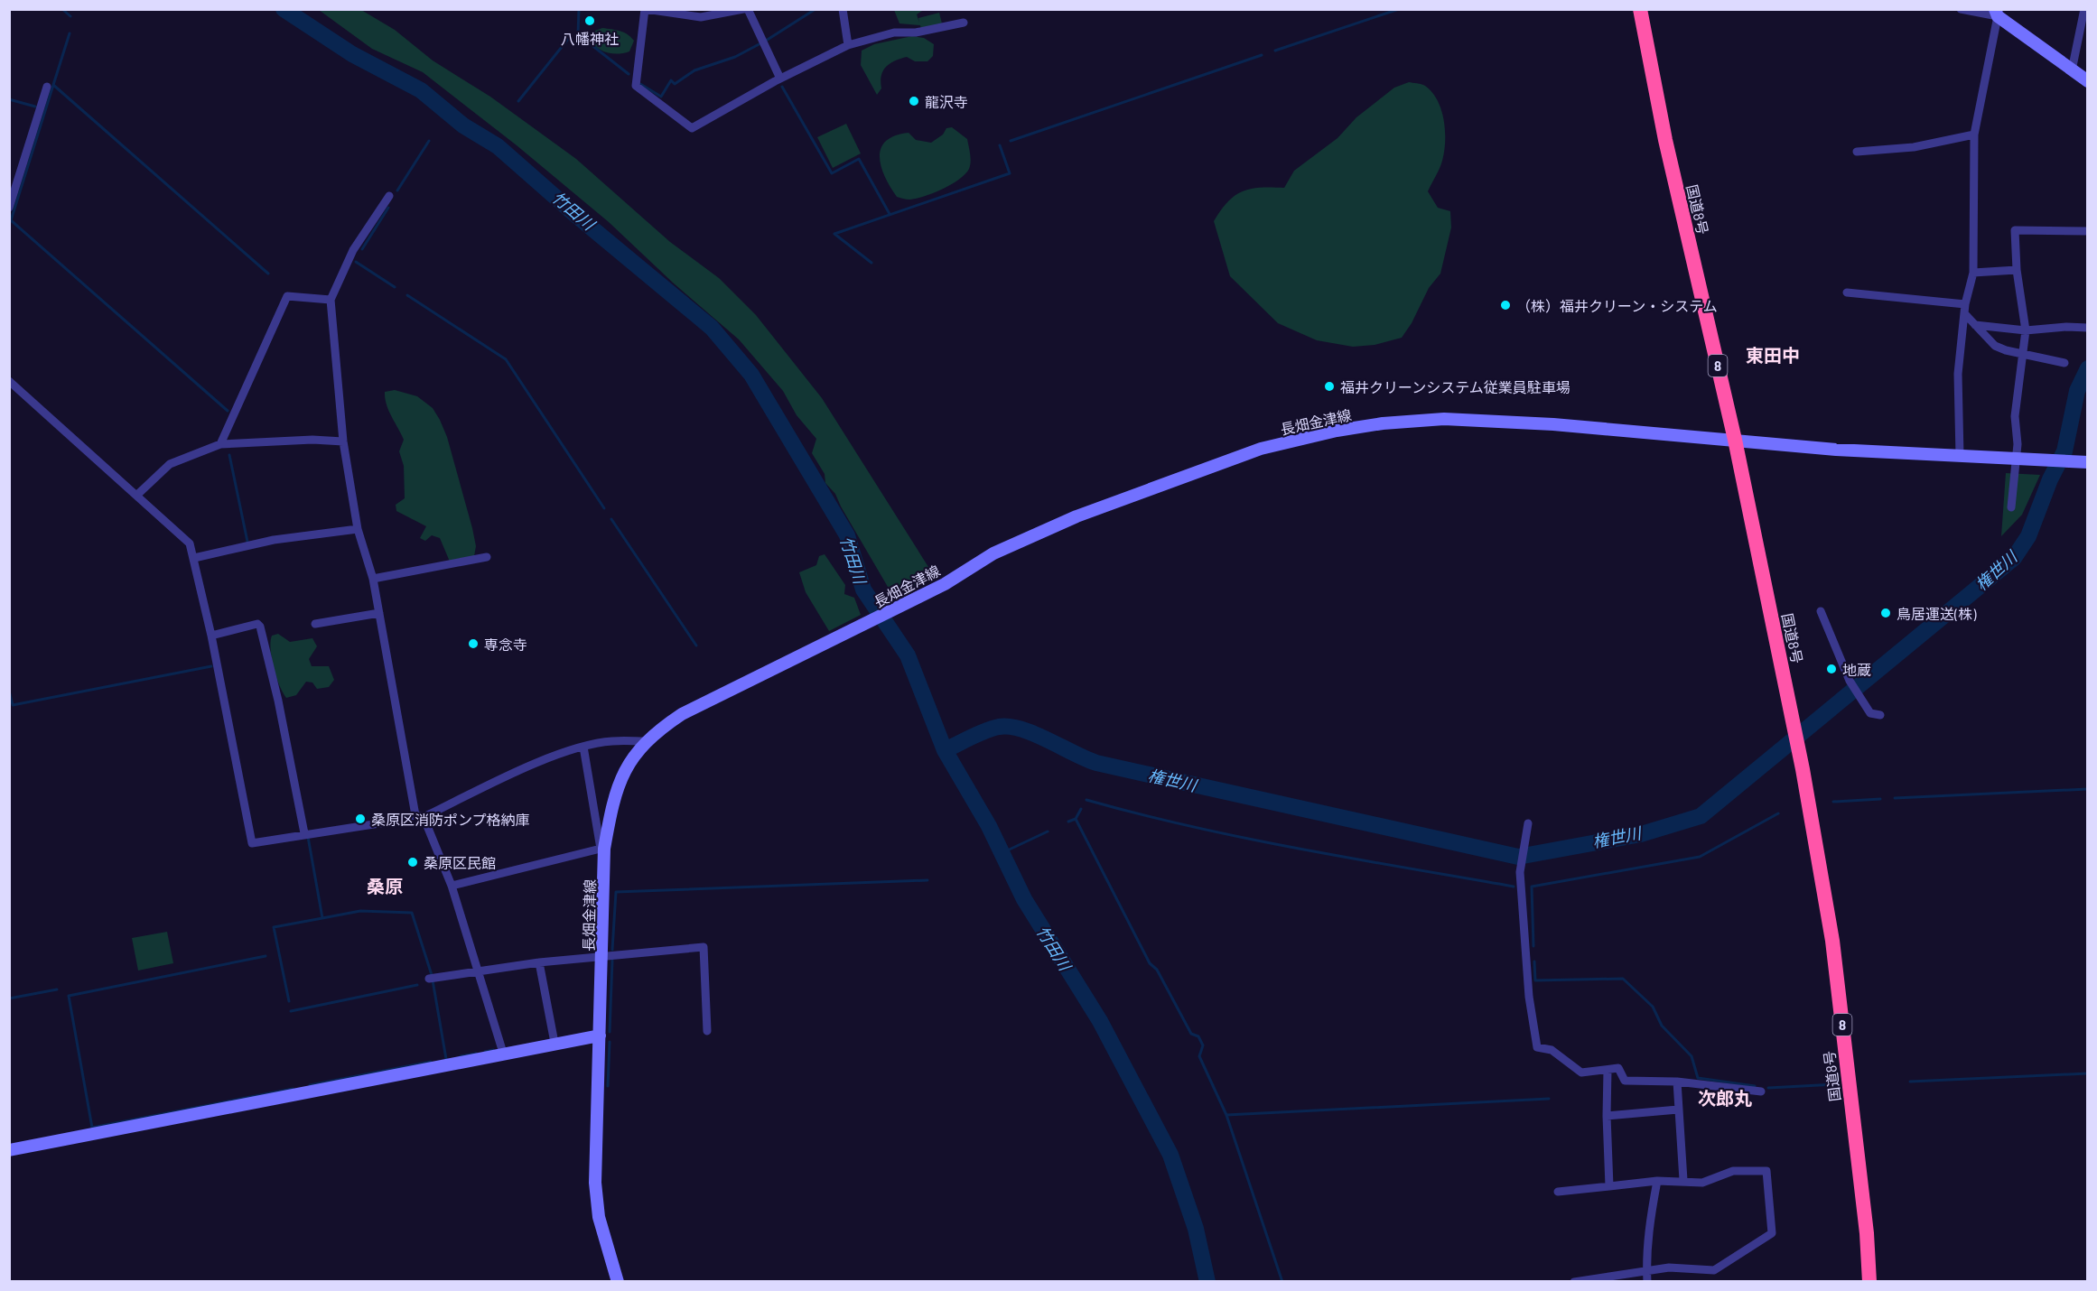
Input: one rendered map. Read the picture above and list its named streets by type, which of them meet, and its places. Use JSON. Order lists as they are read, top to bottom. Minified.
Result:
{"streets":{"highway":["国道8号","8"],"main road":["長畑金津線"]},"crossings":[["国道8号","長畑金津線"]],"districts":["東田中","桑原","次郎丸"],"water":["竹田川","権世川"],"places":["八幡神社","龍沢寺","（株）福井クリーン・システム","福井クリーンシステム従業員駐車場","鳥居運送(株)","専念寺","地蔵","桑原区消防ポンプ格納庫","桑原区民館"]}
